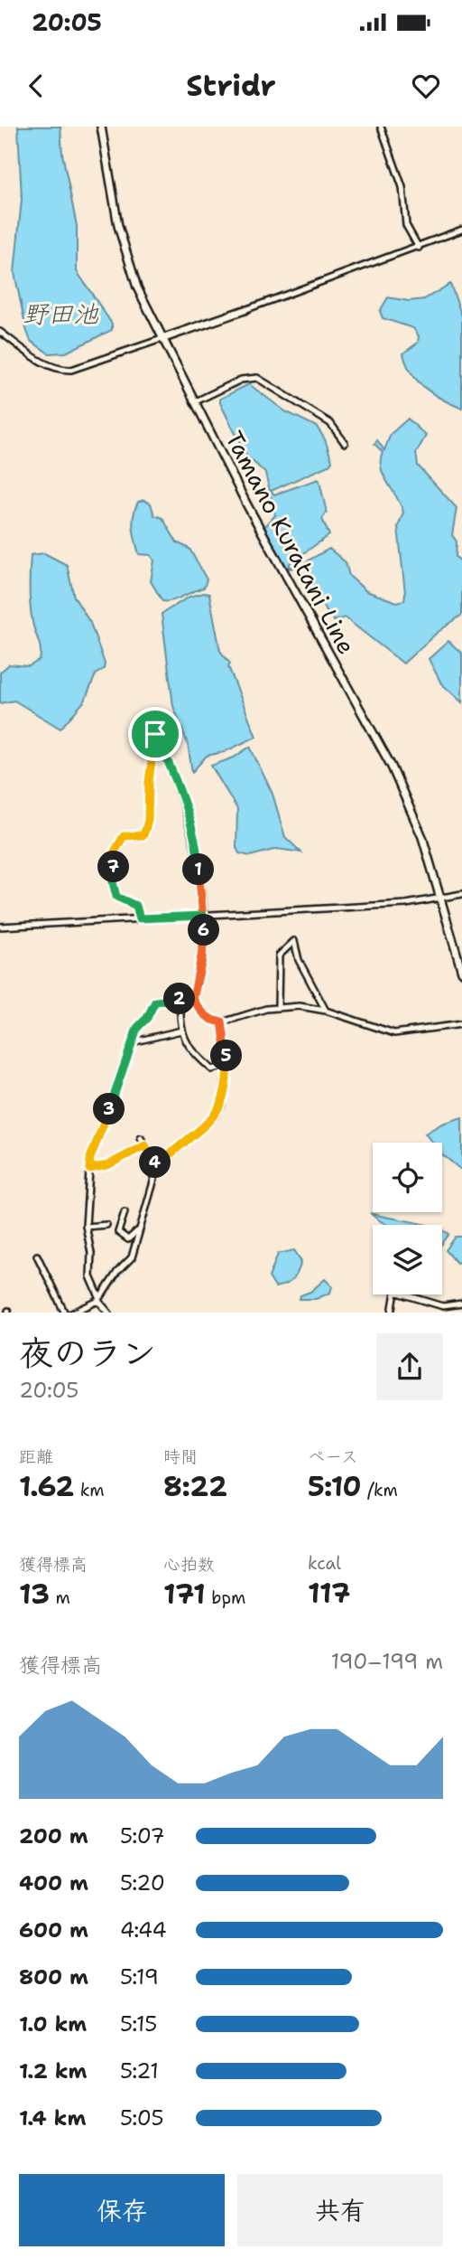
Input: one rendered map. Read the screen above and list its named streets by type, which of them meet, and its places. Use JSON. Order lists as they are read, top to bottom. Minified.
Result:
{"streets":{"main road":["Tamano Kuratani Line"]},"water":["野田池"],"page":{"status":"20:05","header":"Stridr","pins":["7","1","6","2","5","3","4"],"heading":["夜のラン","20:05"],"stats":[["距離","1.62 km"],["時間","8:22"],["ペース","5:10 /km"],["獲得標高","13 m"],["心拍数","171 bpm"],["kcal","117"]],"chart":["獲得標高","190–199 m"],"list":[{"name":"200 m","note":"5:07"},{"name":"400 m","note":"5:20"},{"name":"600 m","note":"4:44"},{"name":"800 m","note":"5:19"},{"name":"1.0 km","note":"5:15"},{"name":"1.2 km","note":"5:21"},{"name":"1.4 km","note":"5:05"}],"buttons":["保存","共有"]}}
